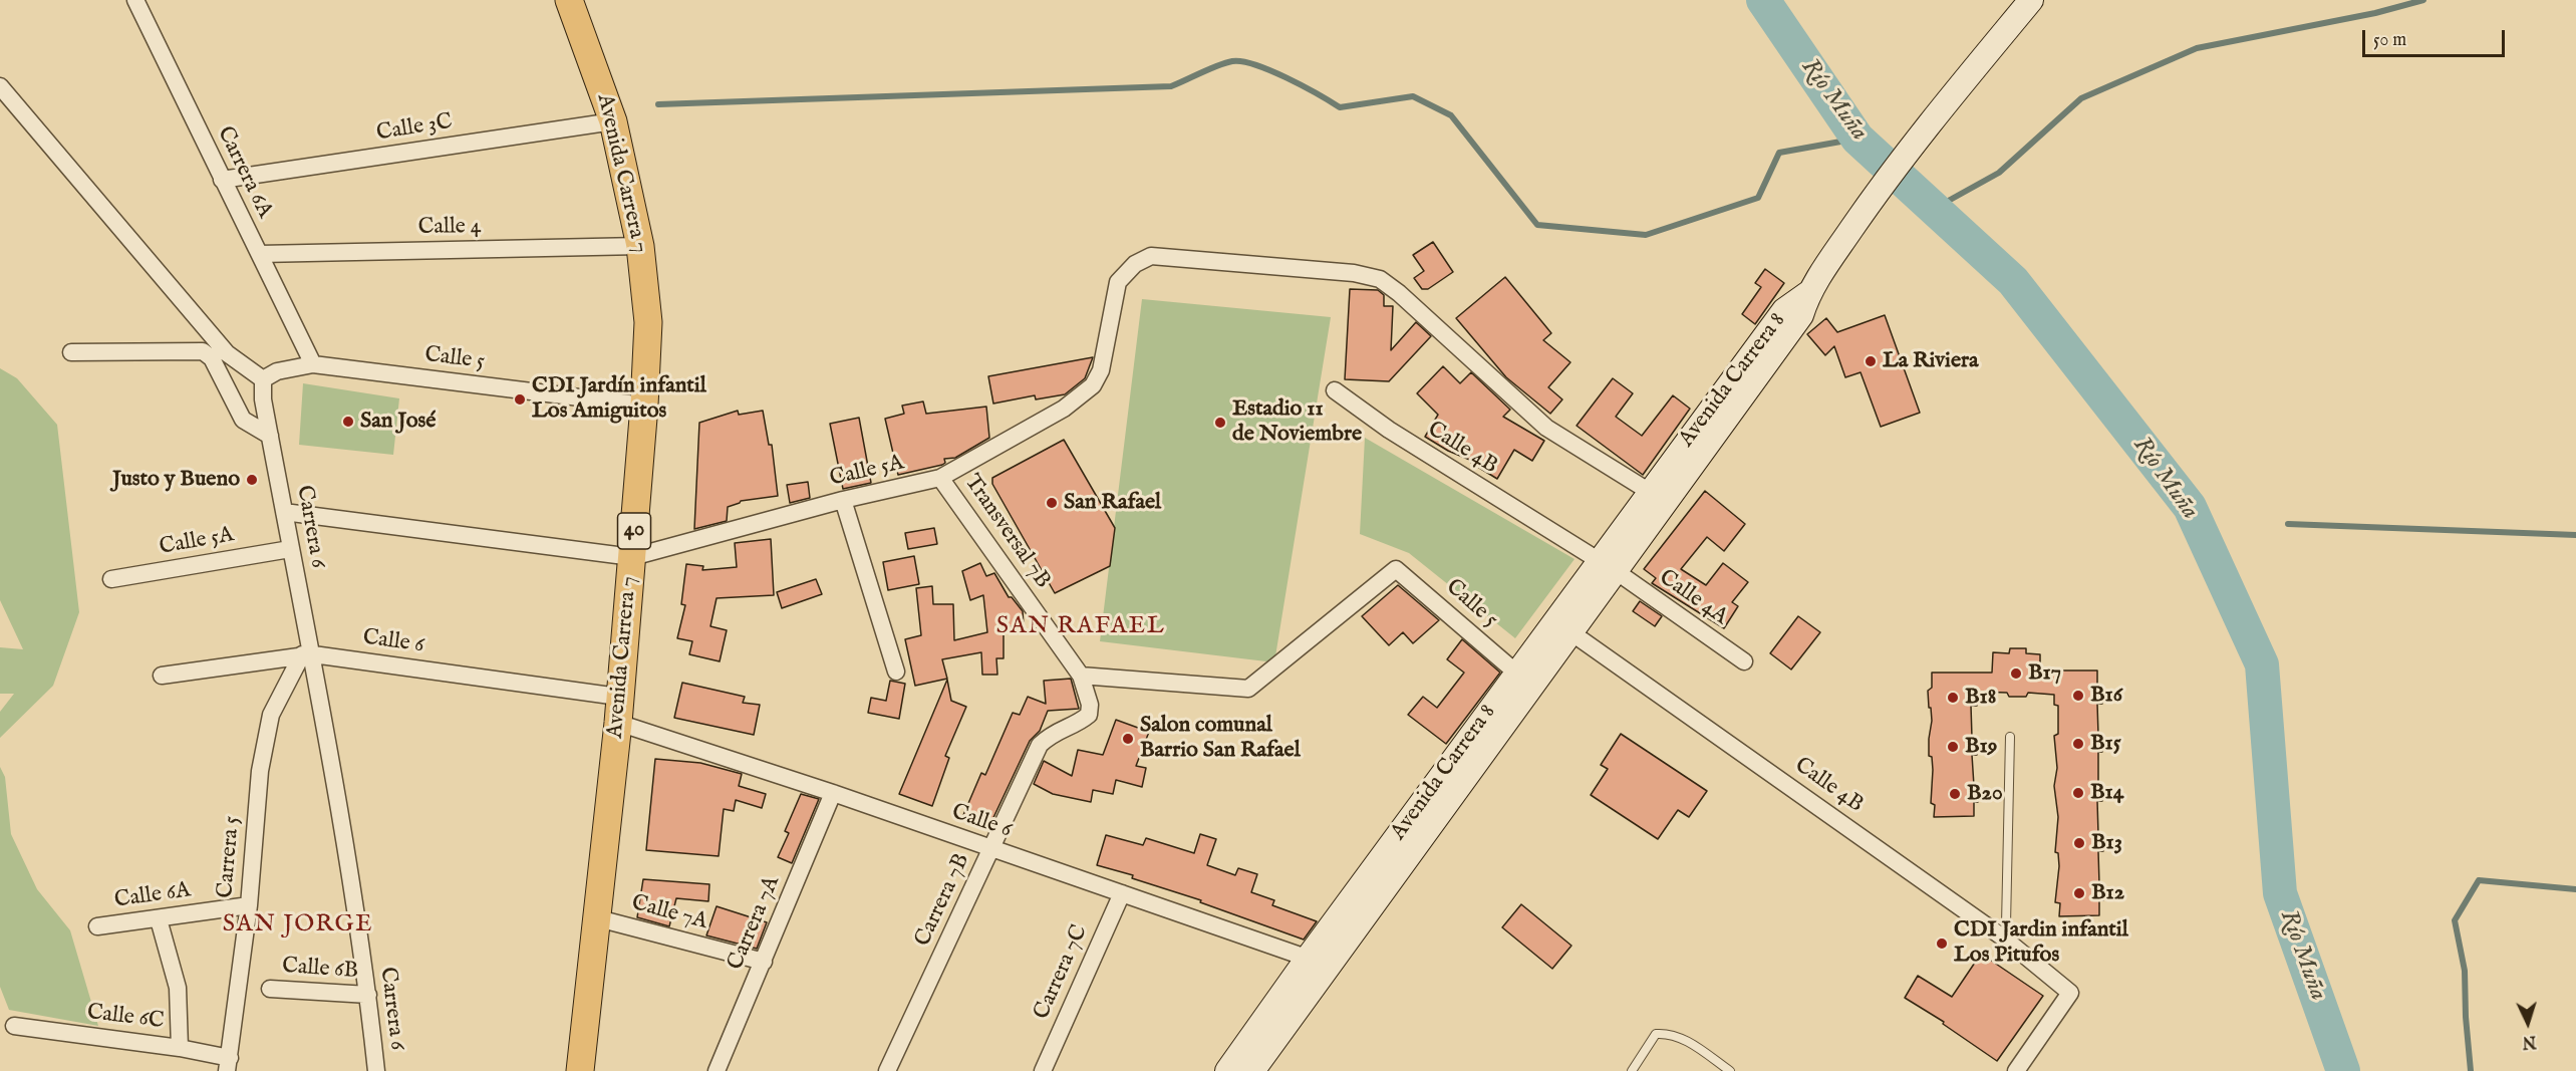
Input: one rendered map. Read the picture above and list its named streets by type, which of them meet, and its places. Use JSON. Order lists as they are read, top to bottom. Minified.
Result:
{"streets":{"main road":["Avenida Carrera 7","40"],"street":["Calle 3C","Carrera 6A","Calle 4","Calle 5","Avenida Carrera 8","Calle 4B","Calle 5A","Carrera 6","Transversal 7B","Calle 4A","Calle 6","Carrera 5","Calle 6A","Carrera 7B","Calle 7A","Carrera 7A","Calle 6B","Carrera 7C","Calle 6C"]},"crossings":[["Calle 3C","Carrera 6A"],["Calle 3C","Avenida Carrera 7"],["Carrera 6A","Calle 4"],["Carrera 6A","Calle 5"],["Avenida Carrera 7","Calle 4"],["Avenida Carrera 7","Calle 5"],["Avenida Carrera 7","Calle 5A"],["Avenida Carrera 7","Calle 6"],["Avenida Carrera 7","Calle 7A"],["Calle 5","Avenida Carrera 8"],["Calle 5","Carrera 6"],["Calle 5","Transversal 7B"],["Avenida Carrera 8","Calle 4B"],["Avenida Carrera 8","Calle 5A"],["Avenida Carrera 8","Calle 4A"],["Avenida Carrera 8","Calle 6"],["Calle 4B","Calle 4A"],["Calle 5A","Carrera 6"],["Calle 5A","Transversal 7B"],["Carrera 6","Calle 6"],["Carrera 6","Carrera 5"],["Carrera 6","Calle 6B"],["Transversal 7B","Carrera 7B"],["Calle 6","Carrera 5"],["Calle 6","Carrera 7B"],["Calle 6","Carrera 7A"],["Calle 6","Carrera 7C"],["Carrera 5","Calle 6A"],["Carrera 5","Calle 6C"],["Calle 7A","Carrera 7A"]],"districts":["SAN RAFAEL","SAN JORGE"],"water":["Río Muña"],"places":["La Riviera","CDI Jardín infantil Los Amiguitos","San José","Estadio 11 de Noviembre","Justo y Bueno","San Rafael","B17","B16","B18","Salon comunal Barrio San Rafael","B15","B19","B14","B20","B13","B12","CDI Jardin infantil Los Pitufos"],"scale_bar":"50 m","north":"bottom"}
